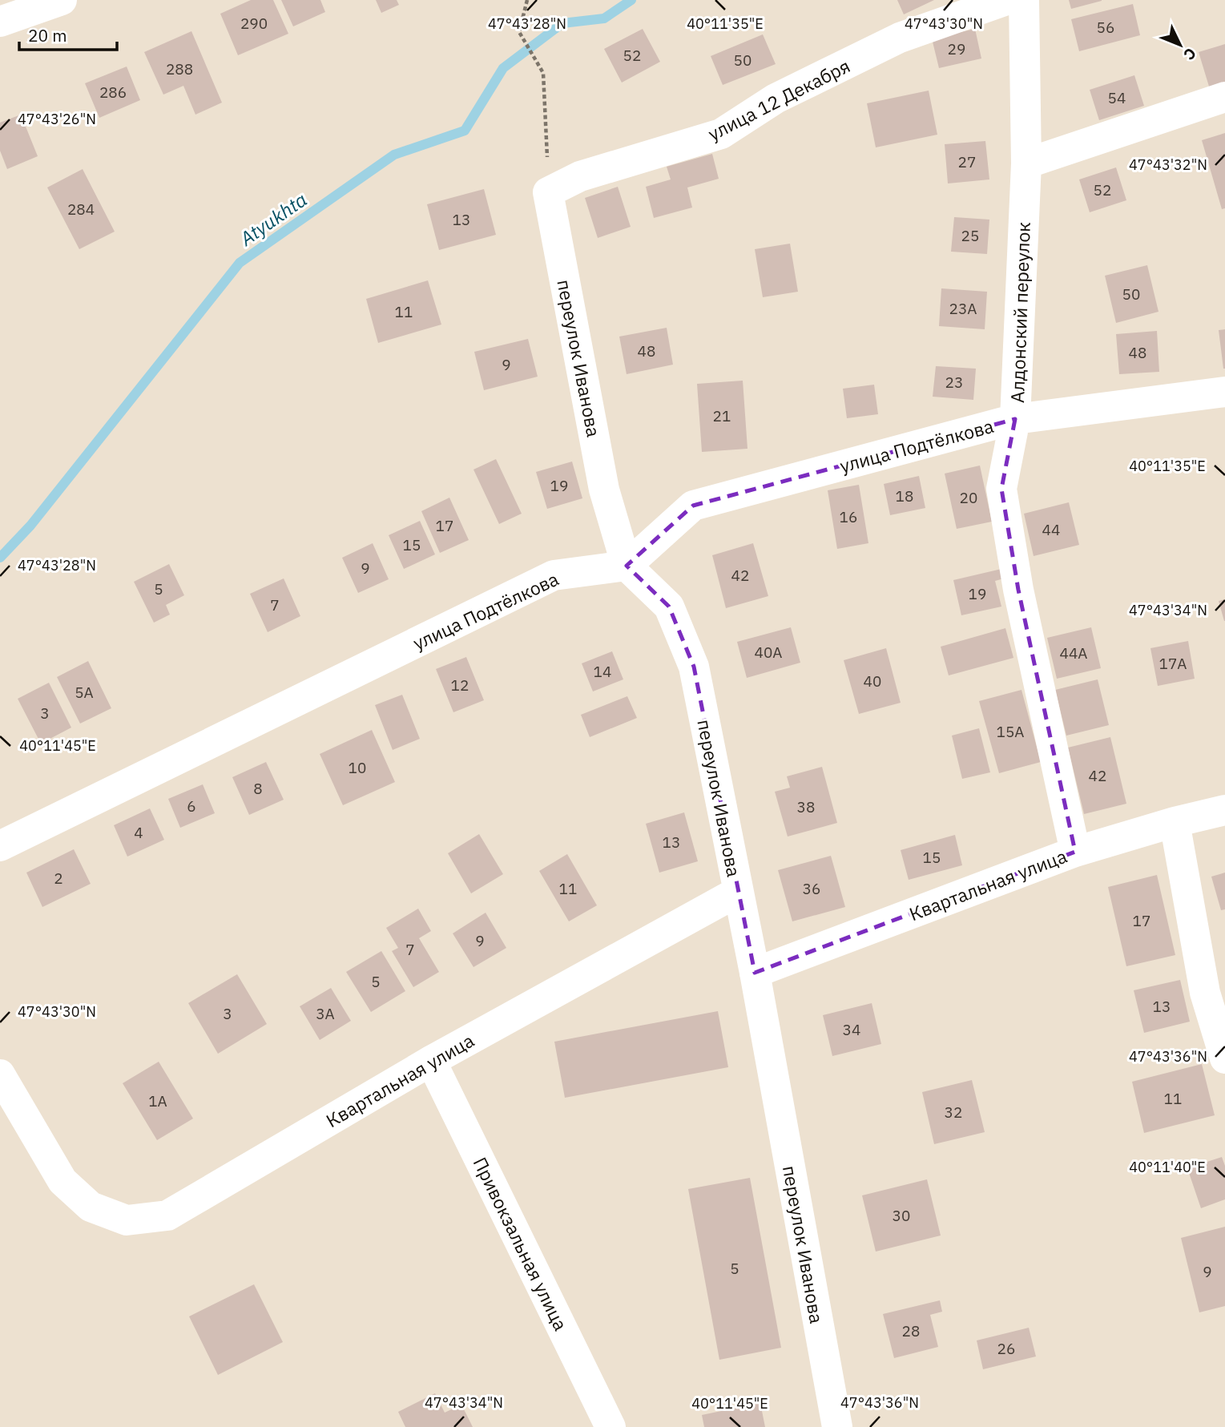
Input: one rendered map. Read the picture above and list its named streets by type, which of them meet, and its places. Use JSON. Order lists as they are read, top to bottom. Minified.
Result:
{"streets":{"street":["улица 12 Декабря","Алдонский переулок","переулок Иванова","улица Подтёлкова","Квартальная улица","Привокзальная улица"]},"crossings":[["улица 12 Декабря","переулок Иванова"],["Алдонский переулок","улица Подтёлкова"],["Алдонский переулок","Квартальная улица"],["переулок Иванова","улица Подтёлкова"],["переулок Иванова","Квартальная улица"],["Квартальная улица","Привокзальная улица"]],"water":["Atyukhta"],"house_numbers":["290","56","29","52","50","288","286","54","27","52","284","13","25","50","23А","11","48","48","9","23","21","19","18","20","16","17","44","15","9","42","5","19","7","40А","44А","17А","14","40","12","5А","3","15А","10","42","8","6","38","4","13","15","2","11","36","17","9","7","5","13","3","3А","34","11","1А","32","30","5","9","28","26"],"scale_bar":"20 m","north":"bottom right","coordinates":["40°11'35\"E","47°43'28\"N","47°43'30\"N","47°43'26\"N","47°43'32\"N","47°43'34\"N","40°11'45\"E","47°43'36\"N","40°11'40\"E"]}
